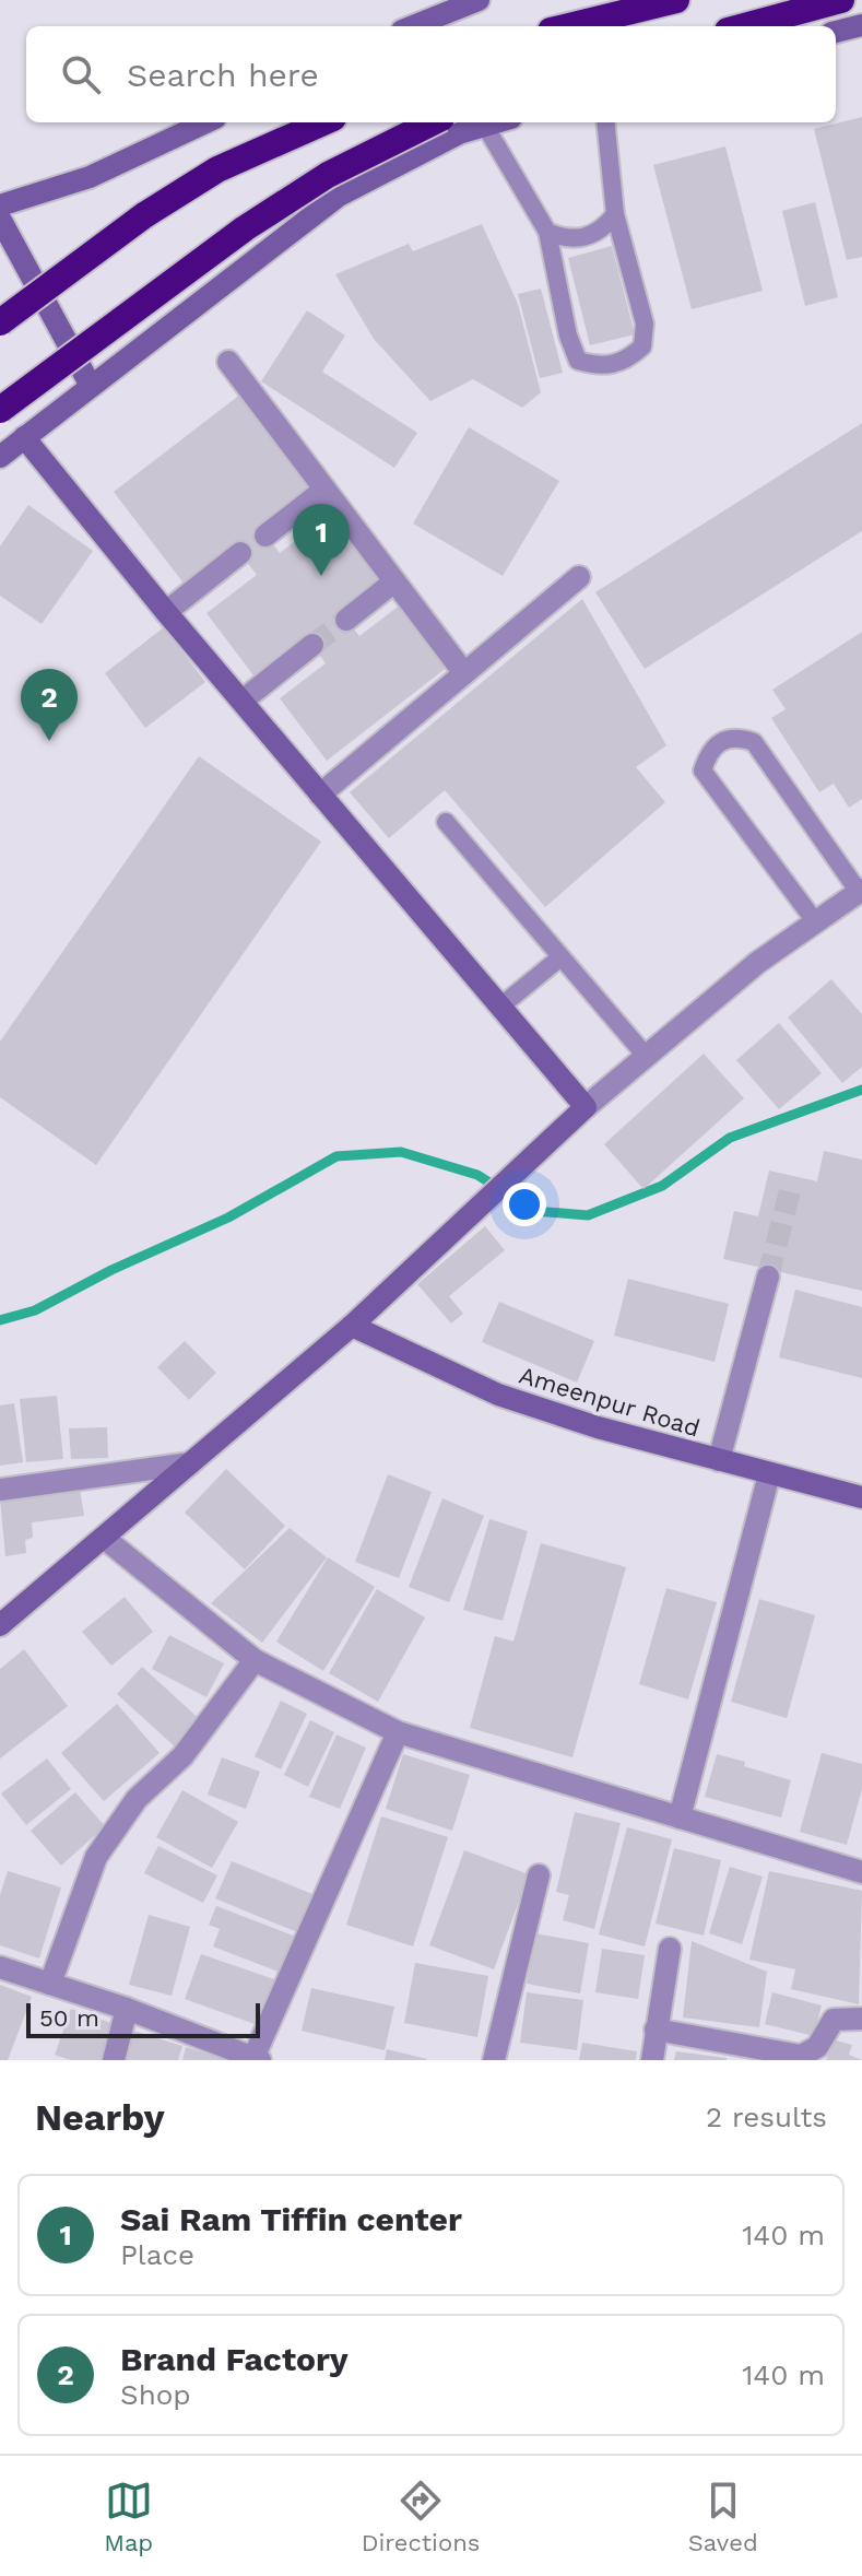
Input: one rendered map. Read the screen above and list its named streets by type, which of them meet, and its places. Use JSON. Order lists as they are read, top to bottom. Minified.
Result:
{"streets":{"street":["Ameenpur Road"]},"scale_bar":"50 m","page":{"search":"Search here","pins":["1","2"],"scale":"50 m","heading":["Nearby","2 results"],"list":[{"mark":"1","name":"Sai Ram Tiffin center","note":"Place","value":"140 m"},{"mark":"2","name":"Brand Factory","note":"Shop","value":"140 m"}],"nav":["Map","Directions","Saved"]}}
